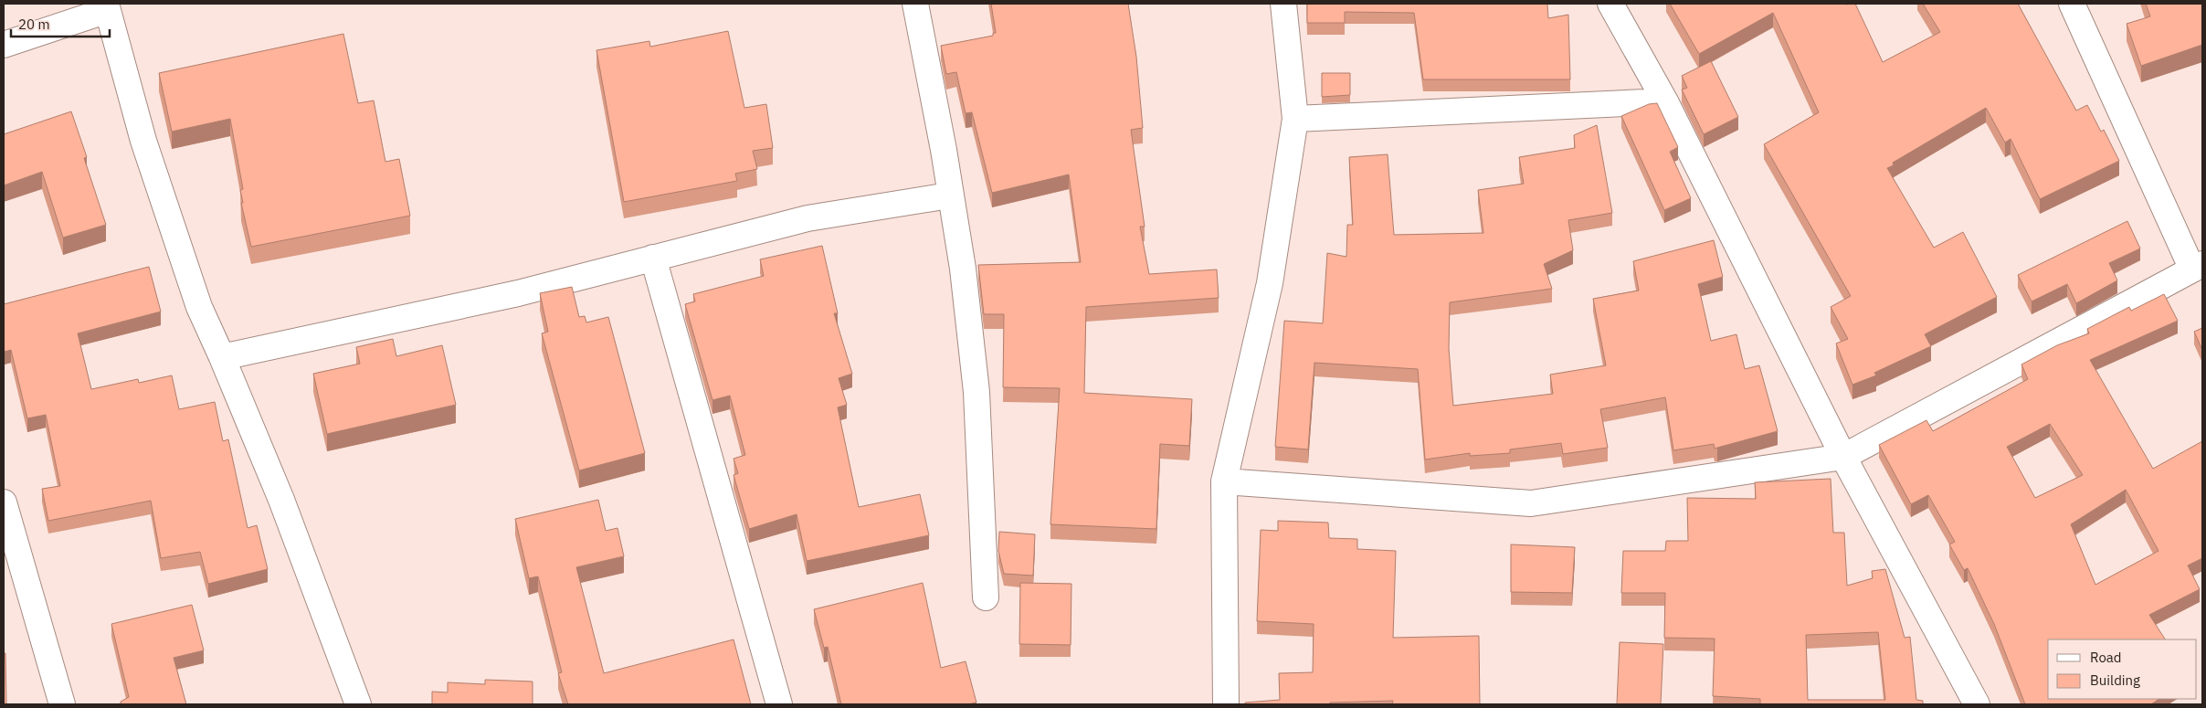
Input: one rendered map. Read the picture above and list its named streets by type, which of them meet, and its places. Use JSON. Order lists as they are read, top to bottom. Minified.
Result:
{"legend":["Road","Building"],"scale_bar":"20 m"}
